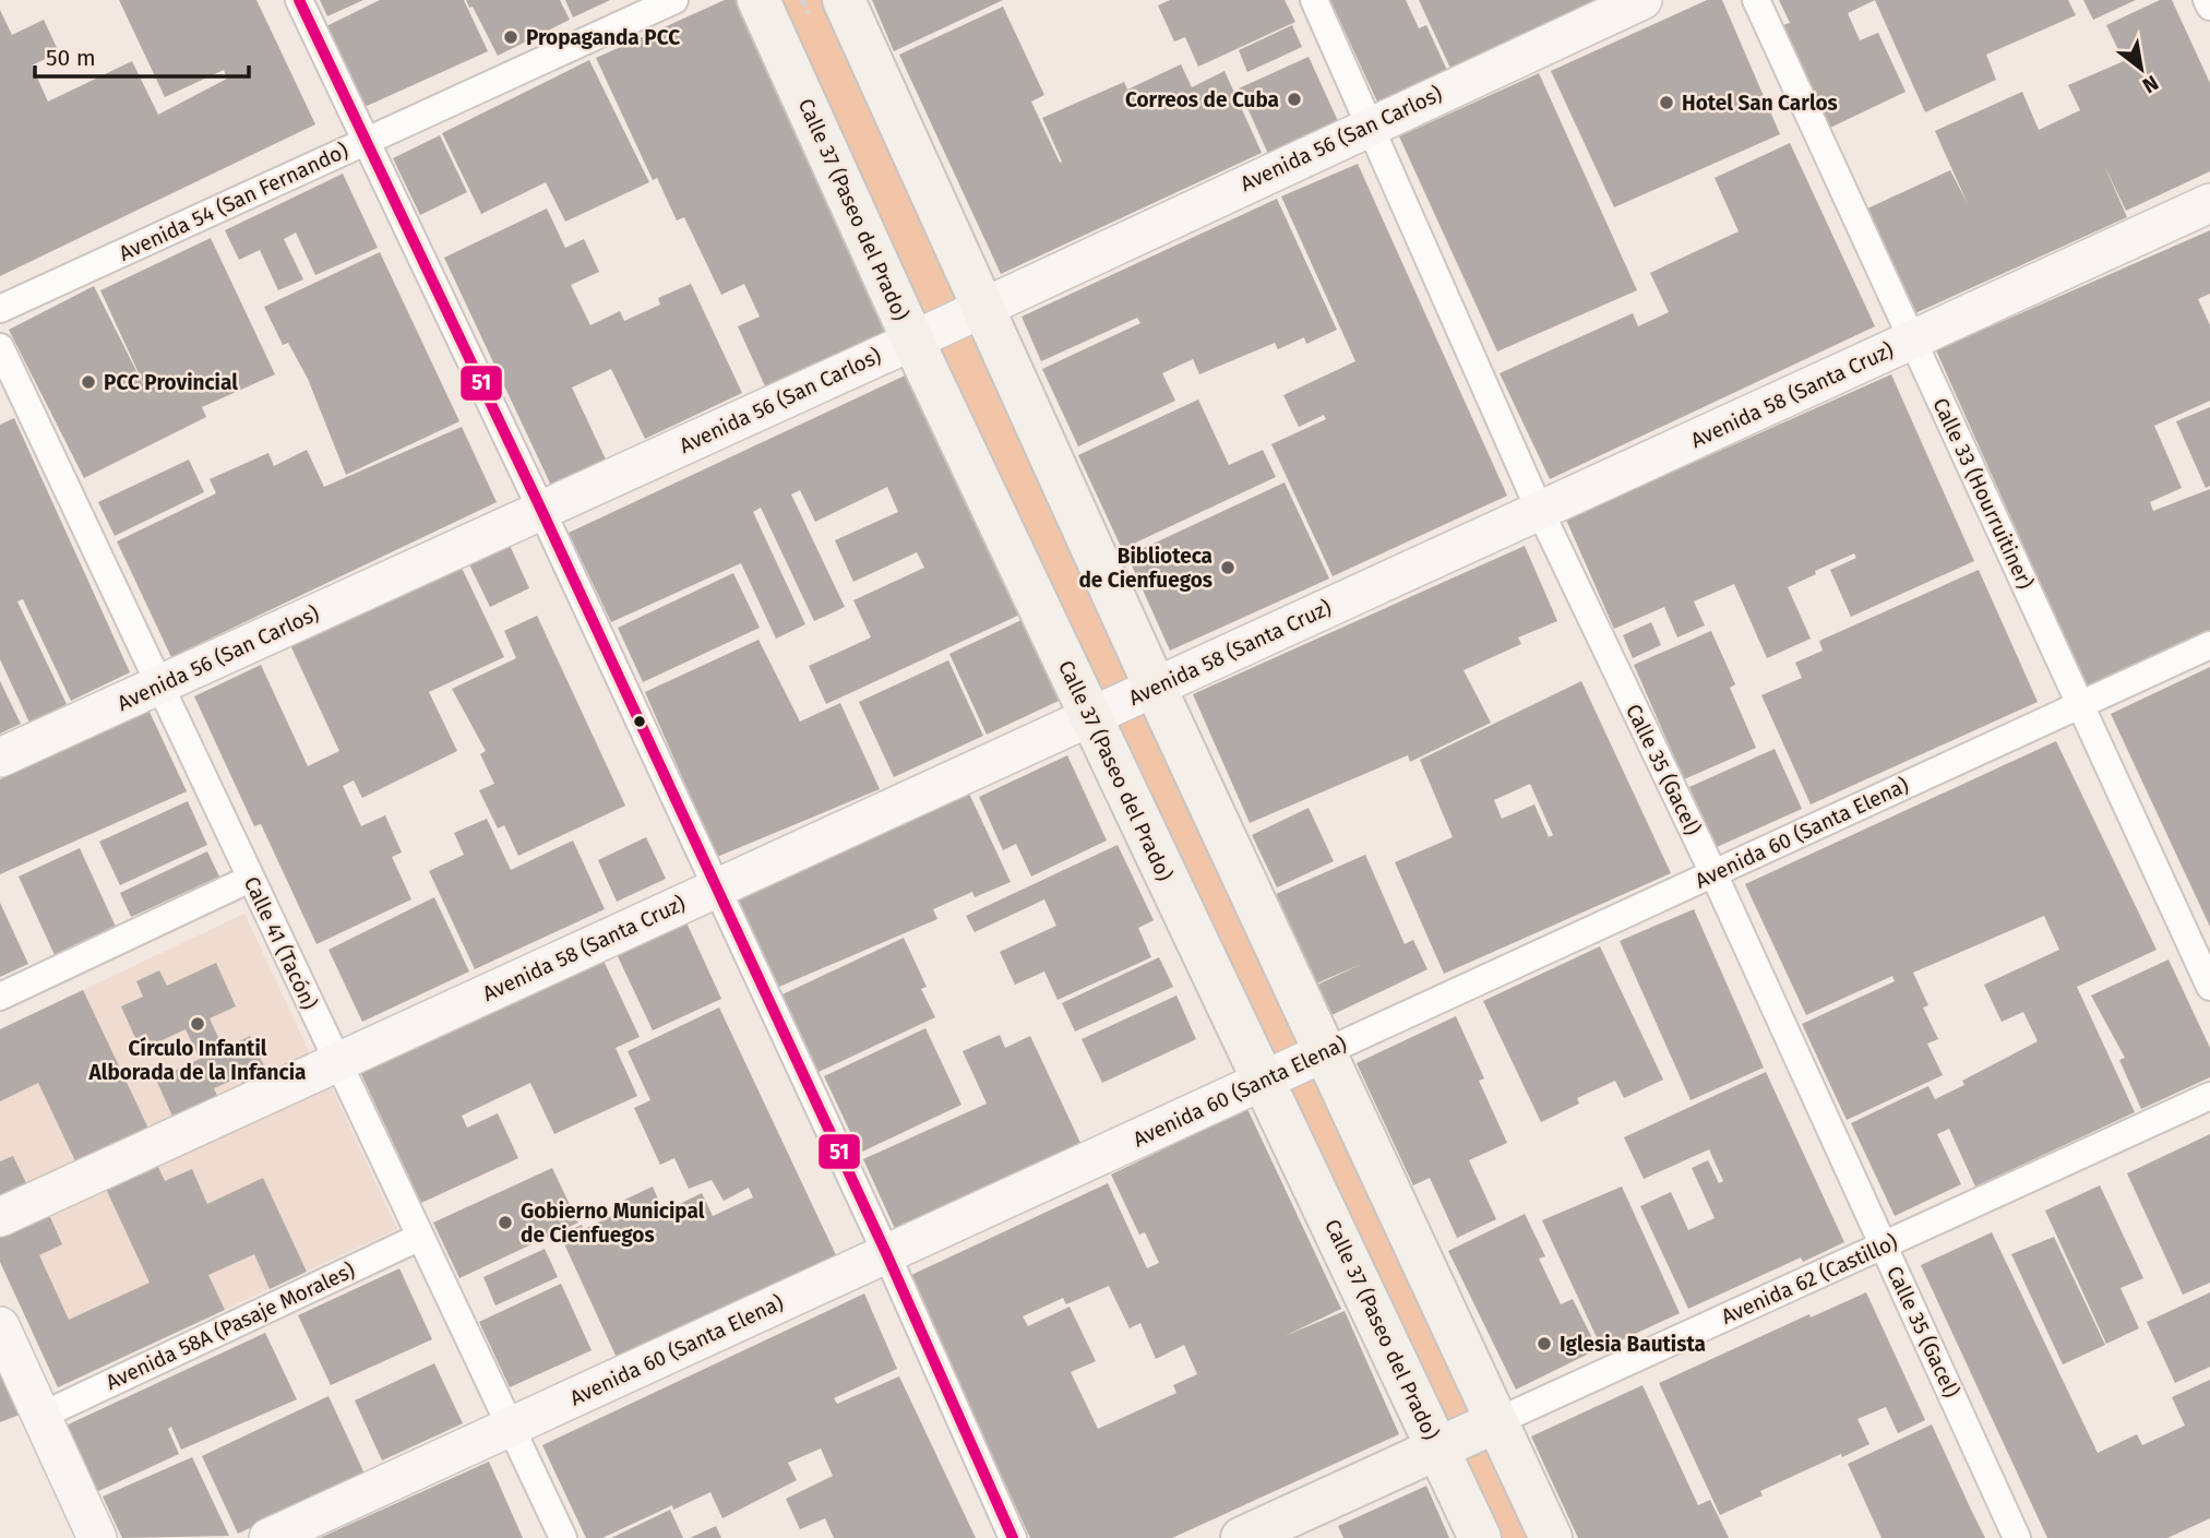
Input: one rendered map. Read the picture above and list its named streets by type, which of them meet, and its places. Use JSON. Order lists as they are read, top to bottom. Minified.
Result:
{"streets":{"main road":["Avenida 56 (San Carlos)","Calle 37 (Paseo del Prado)","Avenida 58 (Santa Cruz)","Avenida 60 (Santa Elena)","Avenida 62 (Castillo)"],"street":["Avenida 54 (San Fernando)","Calle 33 (Hourruitiner)","Calle 35 (Gacel)","Calle 41 (Tacón)","Avenida 58A (Pasaje Morales)"]},"crossings":[["Avenida 56 (San Carlos)","Calle 37 (Paseo del Prado)"],["Avenida 56 (San Carlos)","Calle 35 (Gacel)"],["Avenida 56 (San Carlos)","Calle 41 (Tacón)"],["Calle 37 (Paseo del Prado)","Avenida 58 (Santa Cruz)"],["Calle 37 (Paseo del Prado)","Avenida 60 (Santa Elena)"],["Calle 37 (Paseo del Prado)","Avenida 62 (Castillo)"],["Avenida 58 (Santa Cruz)","Calle 33 (Hourruitiner)"],["Avenida 58 (Santa Cruz)","Calle 35 (Gacel)"],["Avenida 58 (Santa Cruz)","Calle 41 (Tacón)"],["Calle 33 (Hourruitiner)","Avenida 60 (Santa Elena)"],["Calle 35 (Gacel)","Avenida 60 (Santa Elena)"],["Calle 35 (Gacel)","Avenida 62 (Castillo)"],["Avenida 60 (Santa Elena)","Calle 41 (Tacón)"],["Calle 41 (Tacón)","Avenida 58A (Pasaje Morales)"]],"places":["Propaganda PCC","Correos de Cuba","Hotel San Carlos","PCC Provincial","Biblioteca de Cienfuegos","Círculo Infantil Alborada de la Infancia","Gobierno Municipal de Cienfuegos","Iglesia Bautista"],"lines":["transit line 51"],"scale_bar":"50 m","north":"bottom right"}
